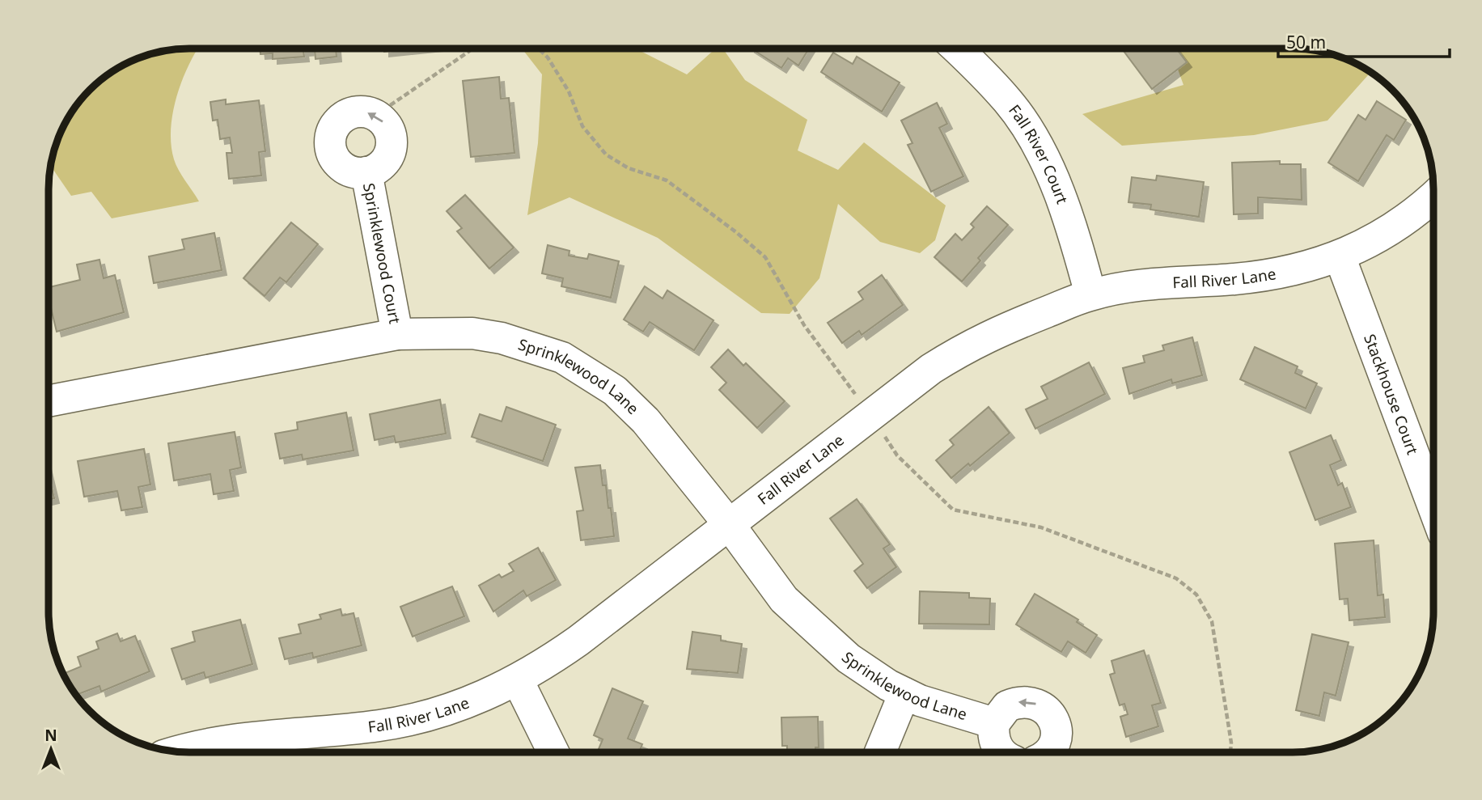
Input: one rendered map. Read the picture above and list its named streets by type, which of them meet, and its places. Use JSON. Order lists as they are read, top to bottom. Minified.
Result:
{"streets":{"street":["Fall River Court","Sprinklewood Court","Fall River Lane","Sprinklewood Lane","Stackhouse Court"]},"crossings":[["Fall River Court","Fall River Lane"],["Sprinklewood Court","Sprinklewood Lane"],["Fall River Lane","Sprinklewood Lane"],["Fall River Lane","Stackhouse Court"]],"scale_bar":"50 m","north":"top"}
